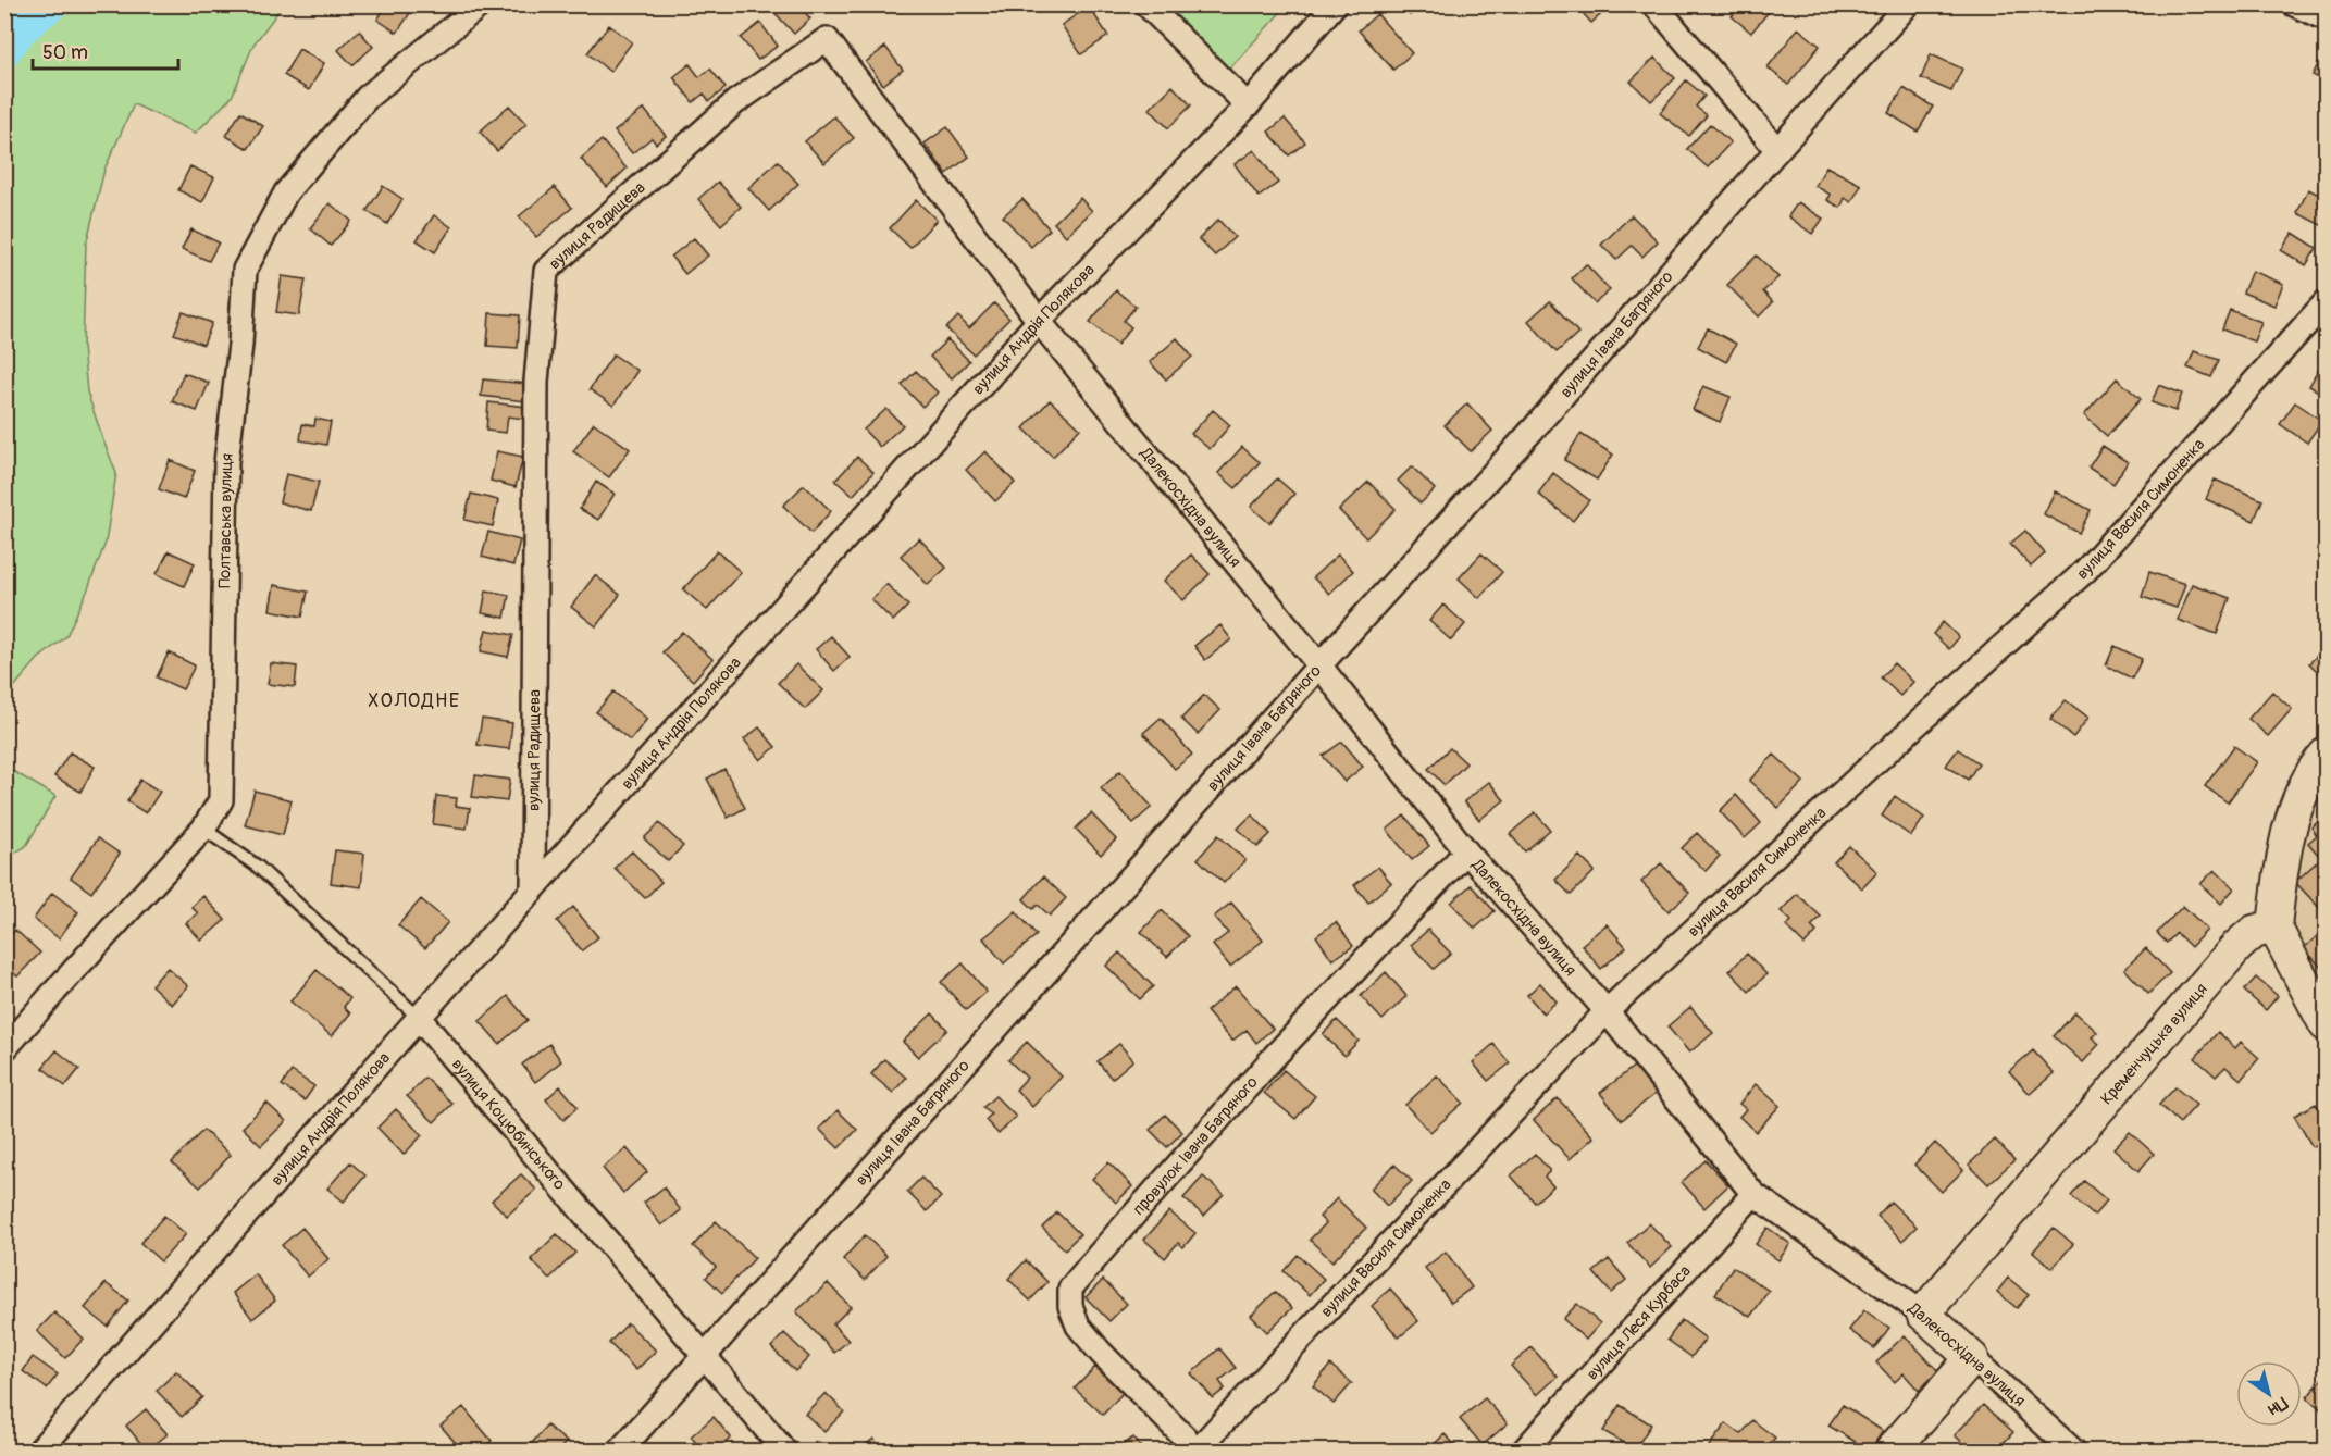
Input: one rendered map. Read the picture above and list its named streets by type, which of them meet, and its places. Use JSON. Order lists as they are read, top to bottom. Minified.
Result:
{"streets":{"street":["вулиця Радищева","вулиця Андрія Полякова","вулиця Івана Багряного","Далекосхідна вулиця","вулиця Василя Симоненка","Полтавська вулиця","Кременчуцька вулиця","вулиця Коцюбинського","провулок Івана Багряного","вулиця Леся Курбаса"]},"crossings":[["вулиця Радищева","вулиця Андрія Полякова"],["вулиця Радищева","Далекосхідна вулиця"],["вулиця Андрія Полякова","Далекосхідна вулиця"],["вулиця Андрія Полякова","вулиця Коцюбинського"],["вулиця Івана Багряного","Далекосхідна вулиця"],["вулиця Івана Багряного","вулиця Коцюбинського"],["Далекосхідна вулиця","вулиця Василя Симоненка"],["Далекосхідна вулиця","Кременчуцька вулиця"],["Далекосхідна вулиця","провулок Івана Багряного"],["Далекосхідна вулиця","вулиця Леся Курбаса"],["вулиця Василя Симоненка","провулок Івана Багряного"],["Полтавська вулиця","вулиця Коцюбинського"]],"districts":["ХОЛОДНЕ"],"scale_bar":"50 m","north":"bottom right"}
